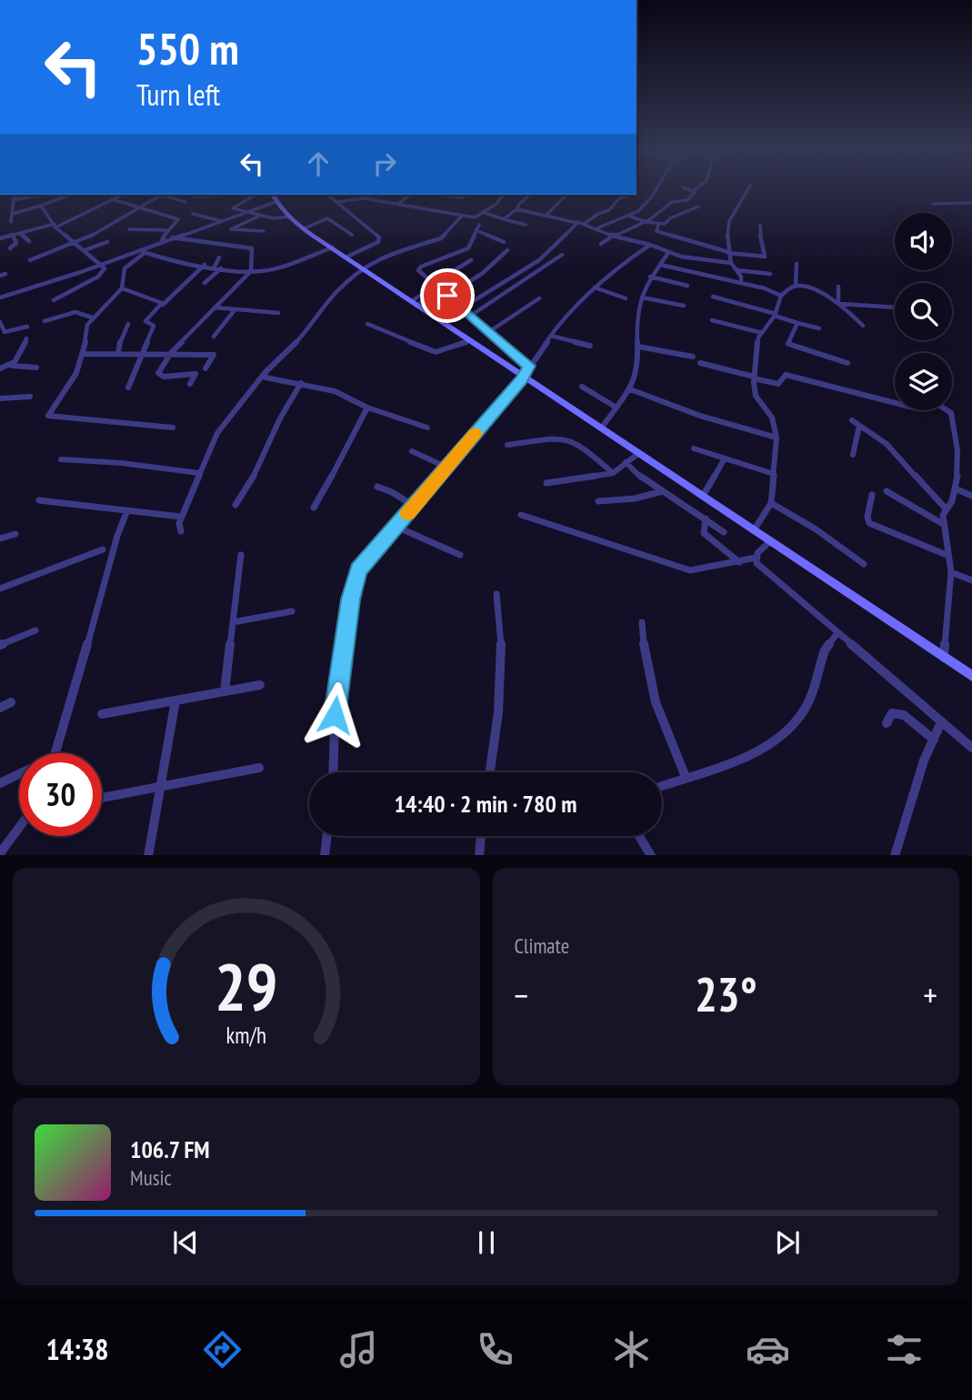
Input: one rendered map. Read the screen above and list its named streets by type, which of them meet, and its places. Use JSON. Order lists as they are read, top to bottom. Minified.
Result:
{"page":{"turn":["550 m","Turn left"],"limit":"30","trip":"14:40 · 2 min · 780 m","tile":"Climate","heat":["−","23°","+"],"song":["106.7 FM","Music"],"tabs":"14:38","gauge":["29","km/h"]}}
